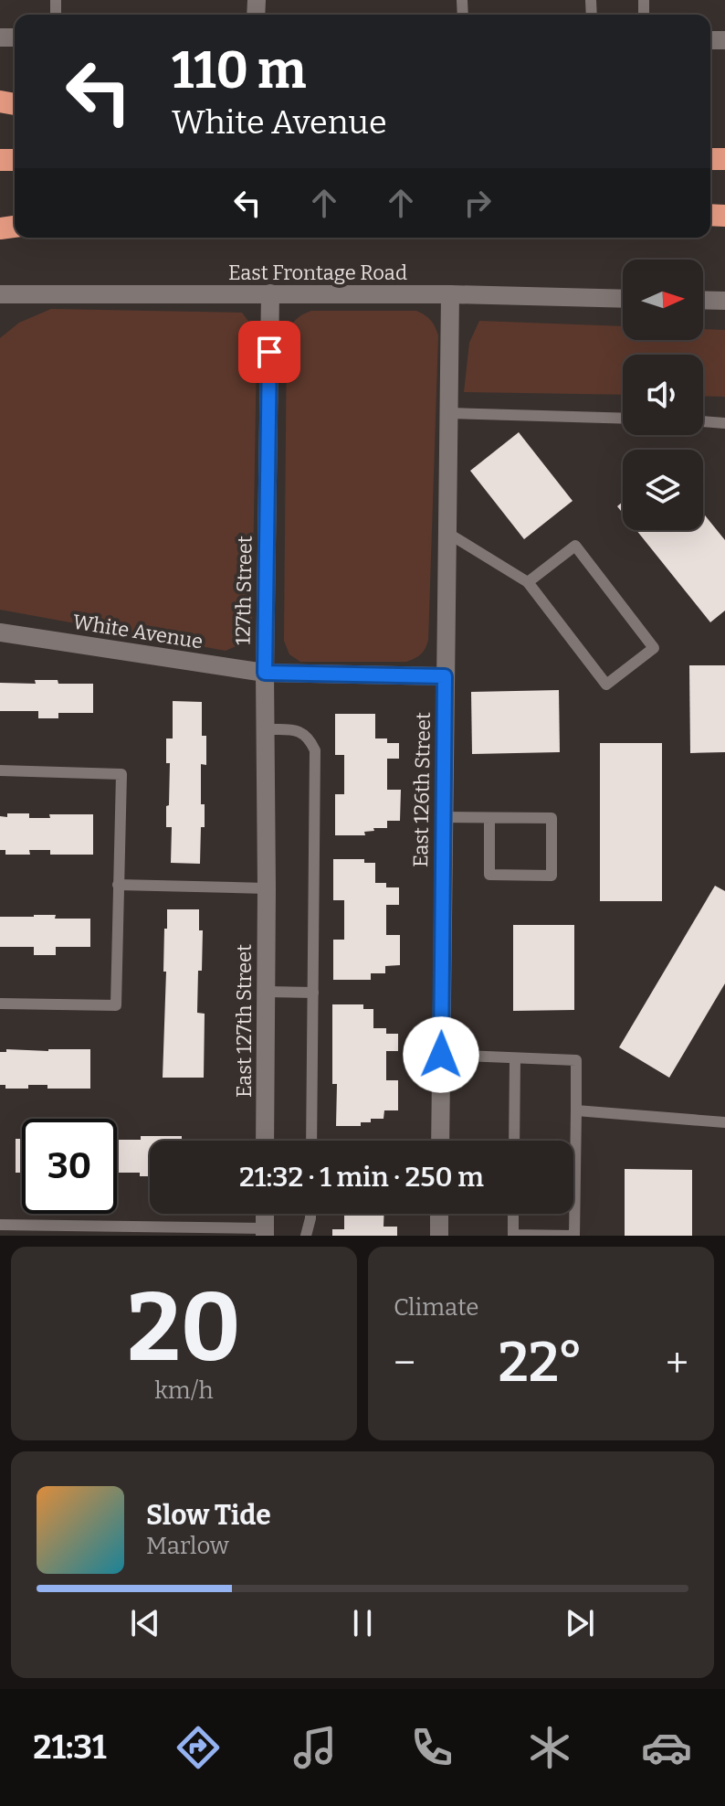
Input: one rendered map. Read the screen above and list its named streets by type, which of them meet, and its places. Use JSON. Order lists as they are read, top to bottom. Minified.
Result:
{"streets":{"street":["East Frontage Road","127th Street","White Avenue","East 126th Street","East 127th Street"]},"crossings":[["East Frontage Road","127th Street"],["East Frontage Road","East 126th Street"],["127th Street","White Avenue"],["127th Street","East 127th Street"],["White Avenue","East 126th Street"]],"north":"right","page":{"turn":["110 m","White Avenue"],"limit":"30","trip":"21:32 · 1 min · 250 m","tile":[["20","km/h"],"Climate"],"heat":["−","22°","+"],"song":["Slow Tide","Marlow"],"tabs":"21:31"}}
